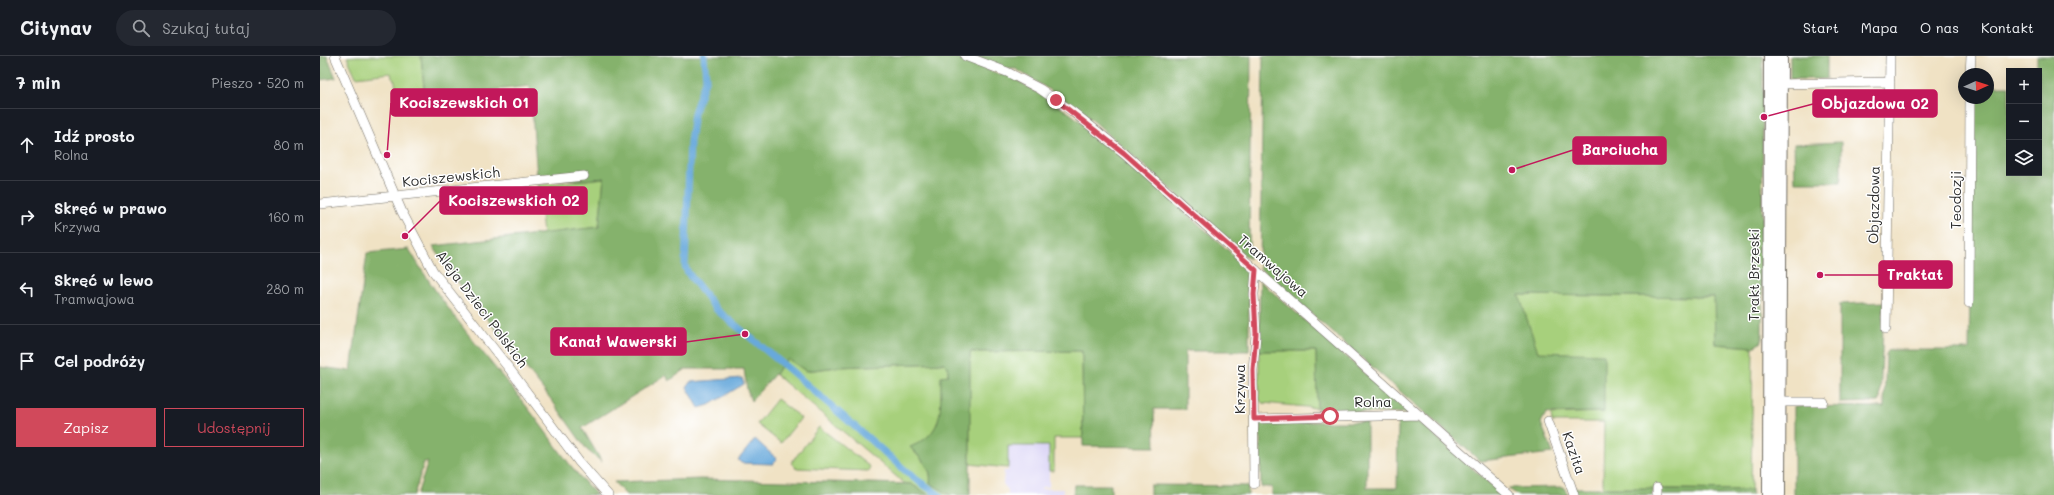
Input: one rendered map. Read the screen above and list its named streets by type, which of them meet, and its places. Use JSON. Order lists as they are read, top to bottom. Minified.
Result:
{"streets":{"main road":["Trakt Brzeski"],"street":["Kociszewskich","Teodozji","Objazdowa","Tramwajowa","Aleja Dzieci Polskich","Krzywa","Rolna","Kazita"]},"crossings":[["Kociszewskich","Aleja Dzieci Polskich"],["Tramwajowa","Krzywa"],["Tramwajowa","Rolna"],["Krzywa","Rolna"]],"places":["Objazdowa 02","Kociszewskich 01","Barciucha","Kociszewskich 02","Traktat","Kanał Wawerski"],"north":"right","page":{"header":"Citynav","search":"Szukaj tutaj","nav":["Start","Mapa","O nas","Kontakt"],"heading":["7 min","Pieszo · 520 m"],"map_buttons":["+","−"],"list":[["Idź prosto","Rolna","80 m"],["Skręć w prawo","Krzywa","160 m"],["Skręć w lewo","Tramwajowa","280 m"],"Cel podróży"],"buttons":["Zapisz","Udostępnij"]}}
